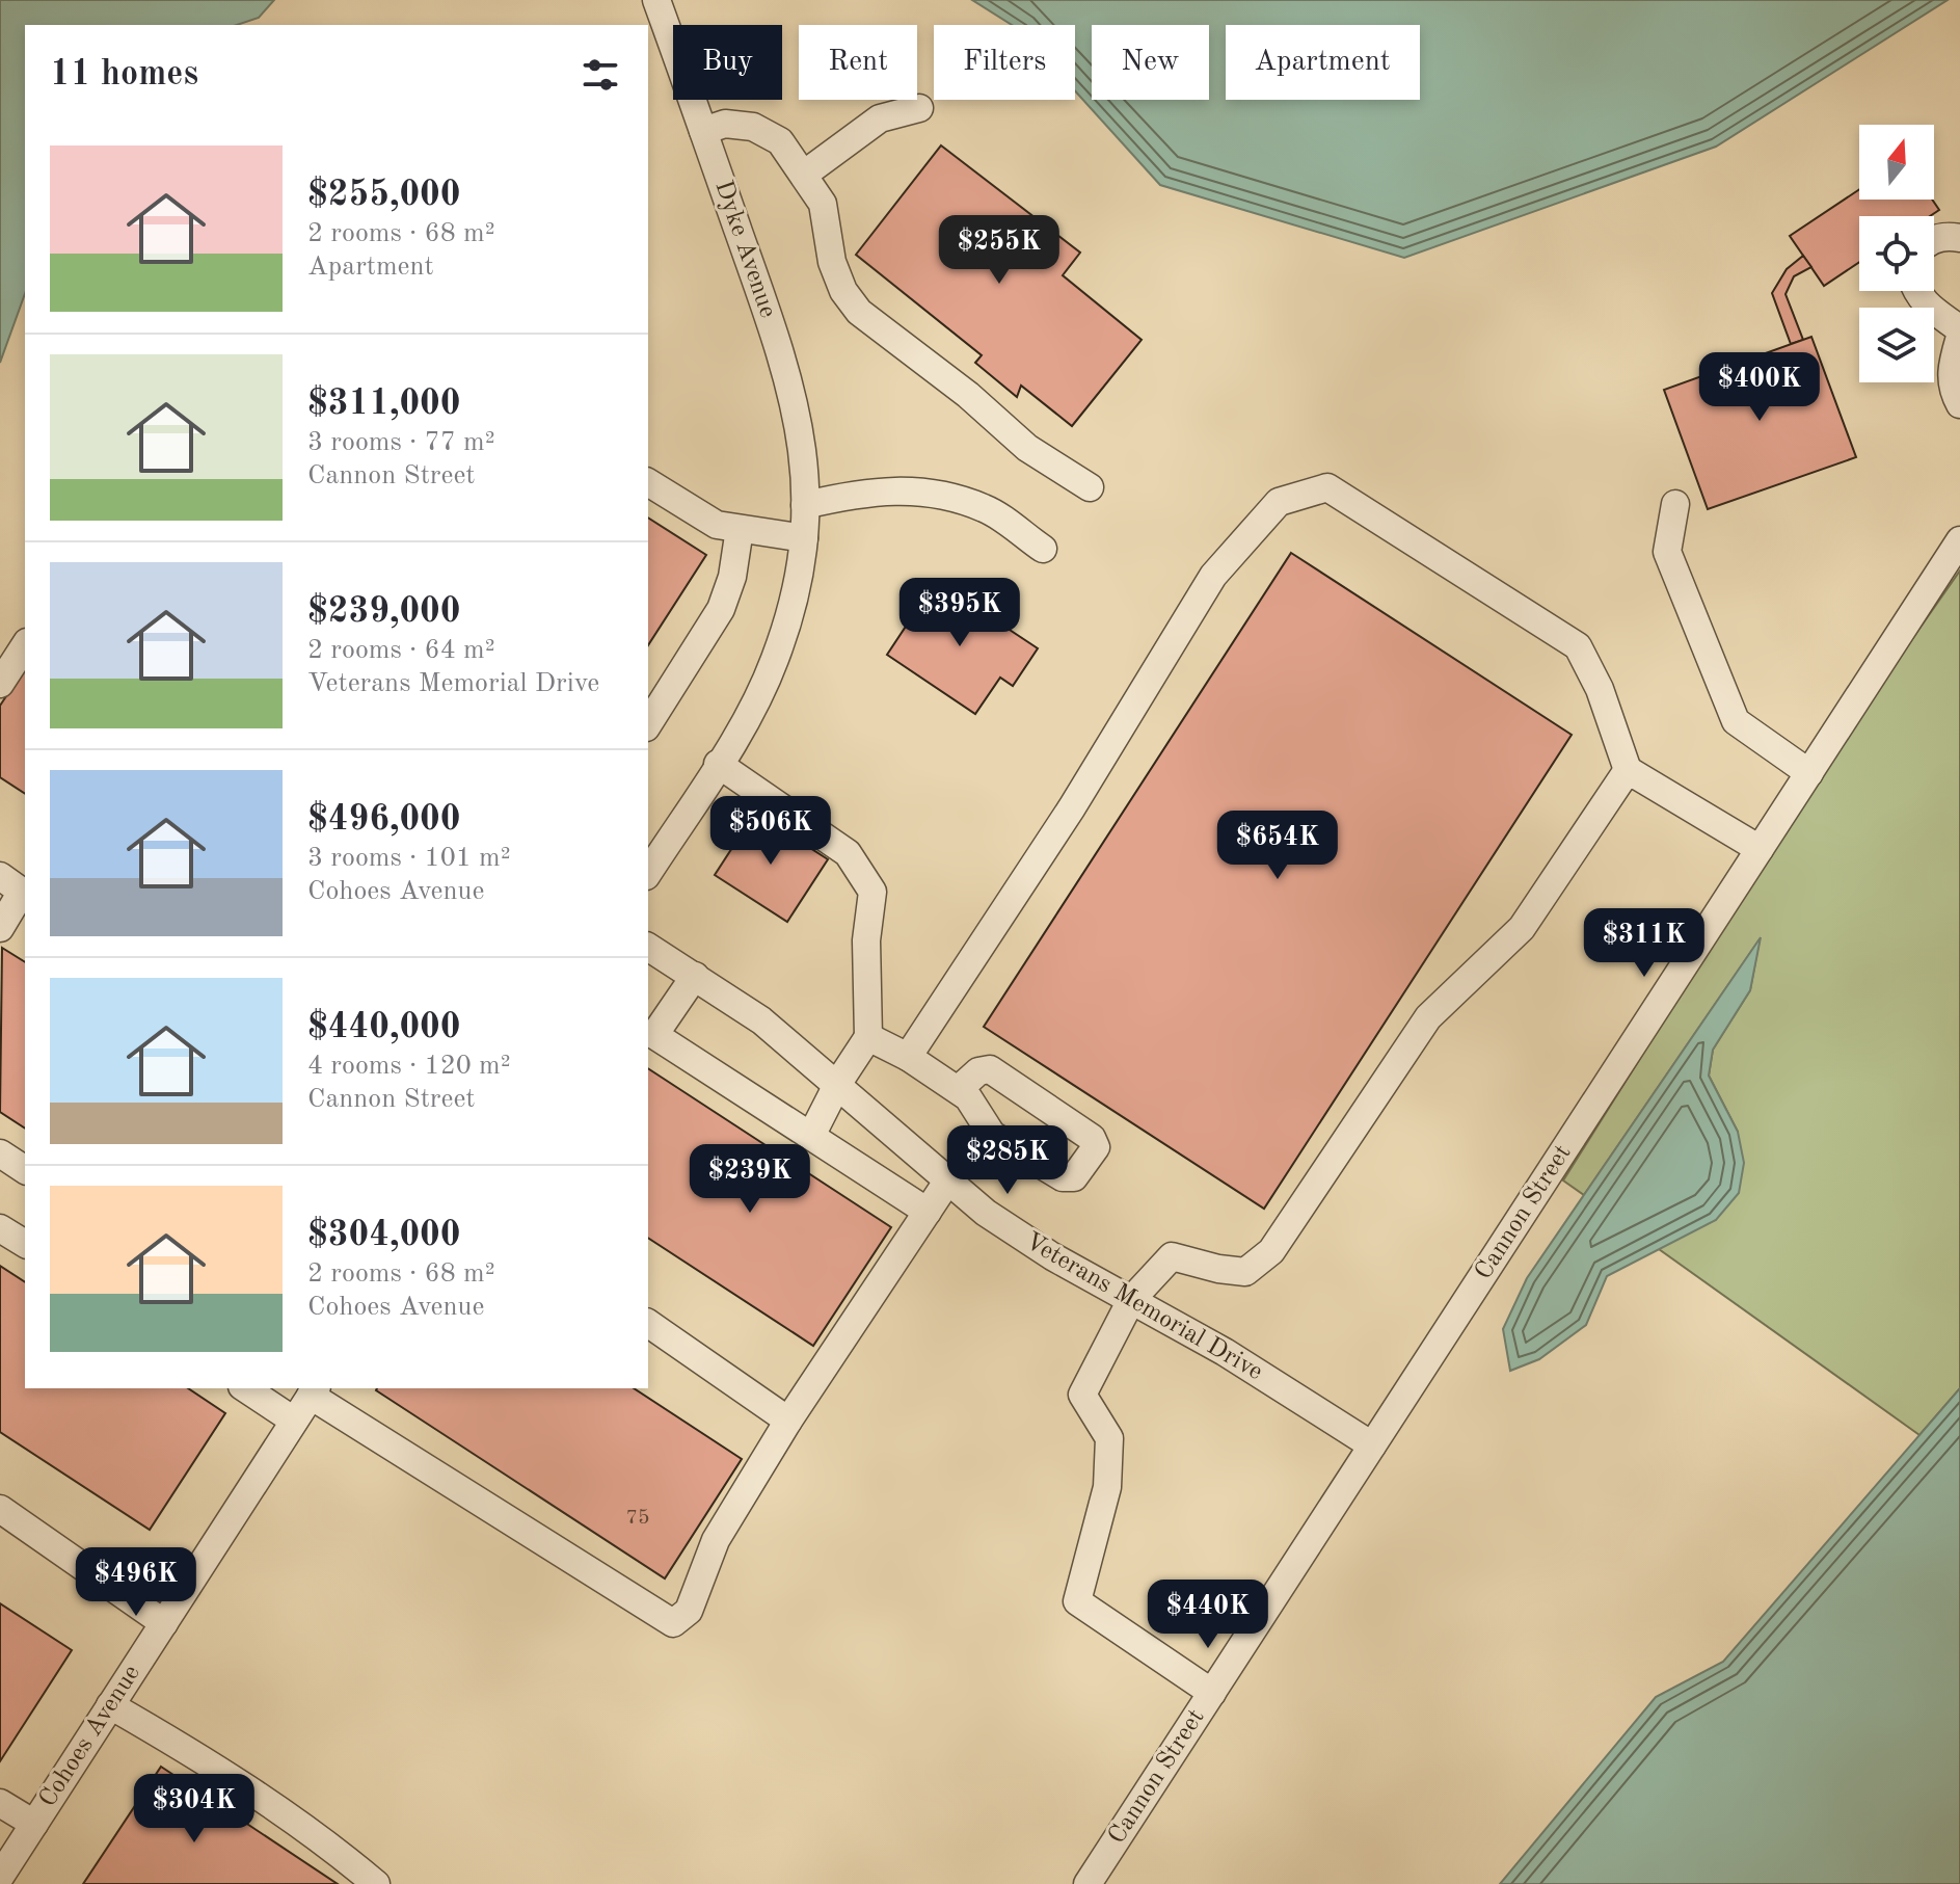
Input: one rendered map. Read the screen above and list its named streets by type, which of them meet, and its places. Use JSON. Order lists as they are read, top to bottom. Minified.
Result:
{"streets":{"street":["Dyke Avenue","Cannon Street","Veterans Memorial Drive","Cohoes Avenue"]},"crossings":[["Cannon Street","Veterans Memorial Drive"]],"house_numbers":["75"],"north":"top","page":{"chip":["Buy","Rent","Filters","New","Apartment"],"heading":"11 homes","list":[{"name":"$255,000","note":"2 rooms · 68 m² · Apartment"},{"name":"$311,000","note":"3 rooms · 77 m² · Cannon Street"},{"name":"$239,000","note":"2 rooms · 64 m² · Veterans Memorial Drive"},{"name":"$496,000","note":"3 rooms · 101 m² · Cohoes Avenue"},{"name":"$440,000","note":"4 rooms · 120 m² · Cannon Street"},{"name":"$304,000","note":"2 rooms · 68 m² · Cohoes Avenue"}],"price":["$255K","$400K","$395K","$506K","$654K","$311K","$285K","$239K","$496K","$440K","$304K"]}}
